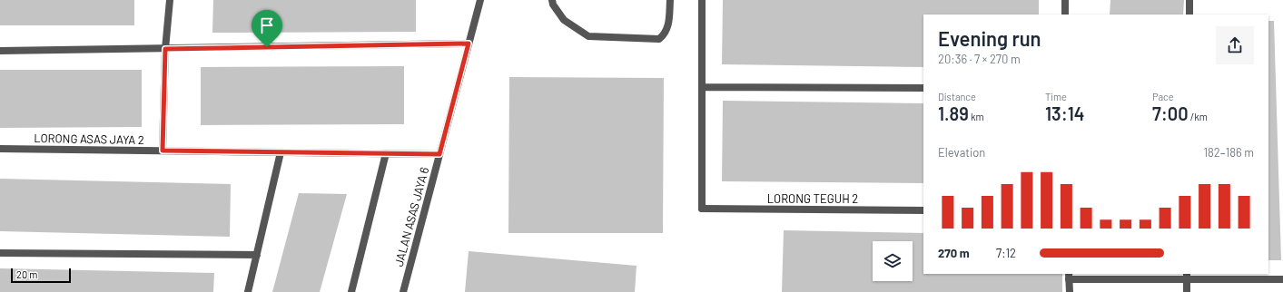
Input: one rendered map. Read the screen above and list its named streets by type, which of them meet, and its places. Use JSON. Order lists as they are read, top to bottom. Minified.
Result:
{"streets":{"street":["LORONG ASAS JAYA 2","LORONG TEGUH 2","JALAN ASAS JAYA 6"]},"crossings":[["LORONG ASAS JAYA 2","JALAN ASAS JAYA 6"]],"scale_bar":"20 m","page":{"heading":["Evening run","20:36 · 7 × 270 m"],"stats":[["Distance","1.89 km"],["Time","13:14"],["Pace","7:00 /km"]],"chart":["Elevation","182–186 m"],"list":[{"name":"270 m","note":"7:12"}],"scale":"20 m"}}
